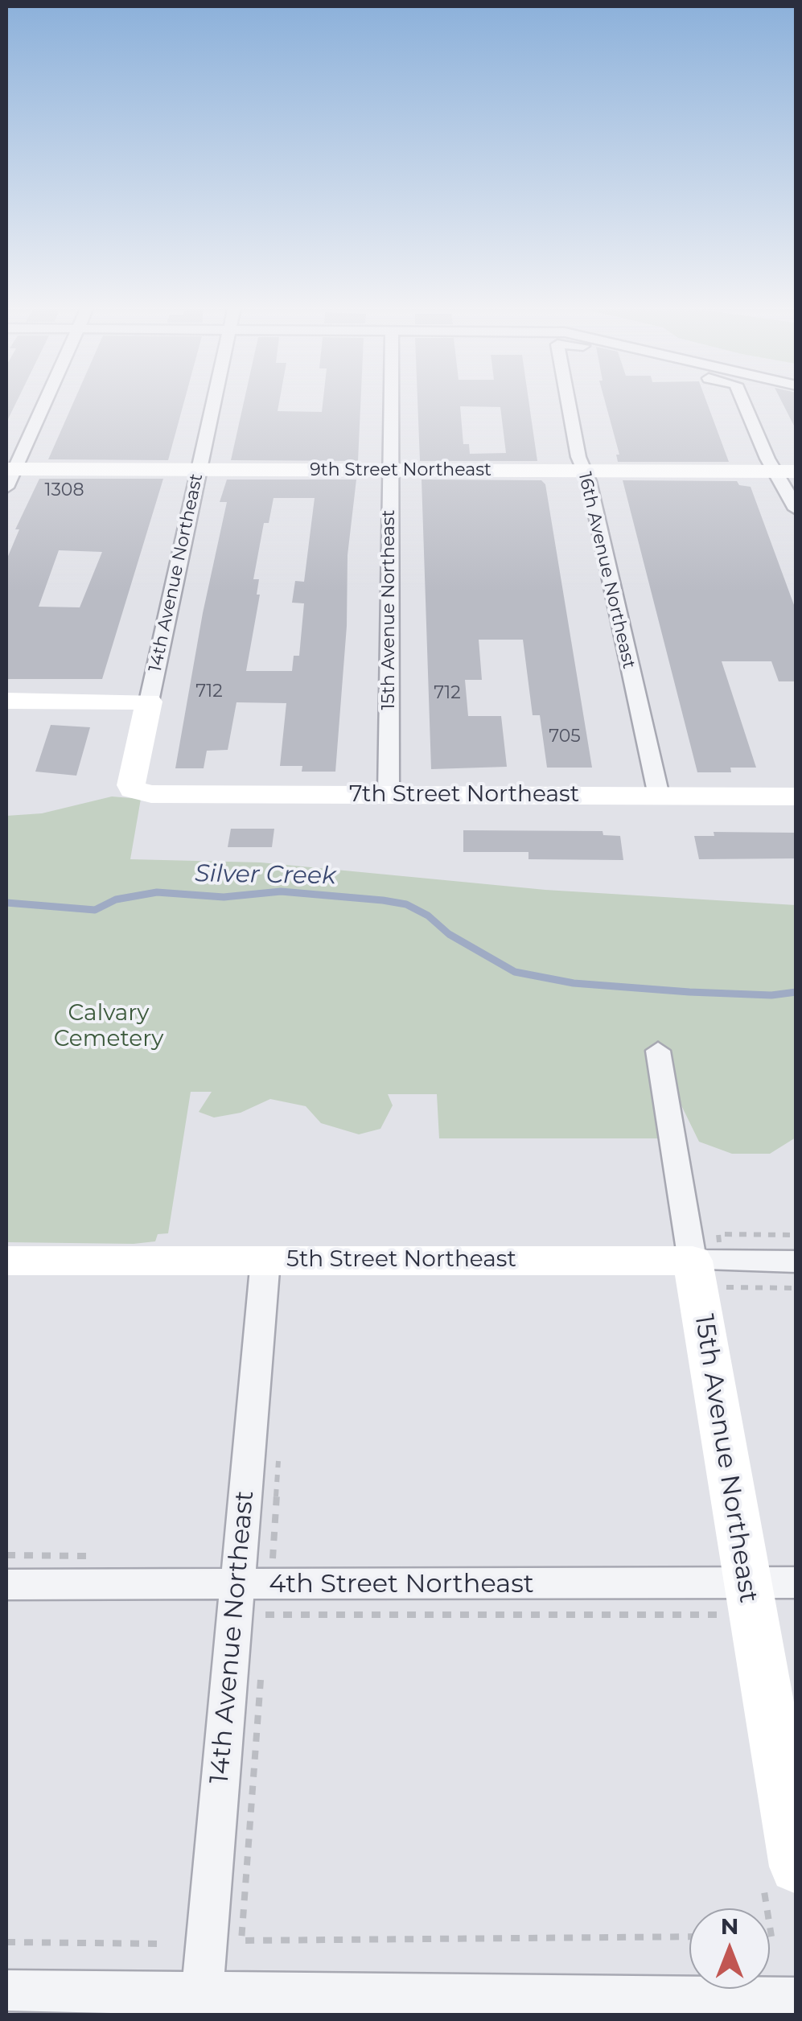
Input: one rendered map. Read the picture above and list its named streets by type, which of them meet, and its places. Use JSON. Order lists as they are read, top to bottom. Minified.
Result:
{"streets":{"street":["9th Street Northeast","16th Avenue Northeast","14th Avenue Northeast","15th Avenue Northeast","7th Street Northeast","5th Street Northeast","4th Street Northeast"]},"crossings":[["9th Street Northeast","16th Avenue Northeast"],["9th Street Northeast","14th Avenue Northeast"],["9th Street Northeast","15th Avenue Northeast"],["16th Avenue Northeast","7th Street Northeast"],["14th Avenue Northeast","7th Street Northeast"],["14th Avenue Northeast","5th Street Northeast"],["14th Avenue Northeast","4th Street Northeast"],["15th Avenue Northeast","7th Street Northeast"],["15th Avenue Northeast","5th Street Northeast"],["15th Avenue Northeast","4th Street Northeast"]],"water":["Silver Creek"],"parks":["Calvary Cemetery"],"house_numbers":["1308","712","712","705"],"north":"top"}
